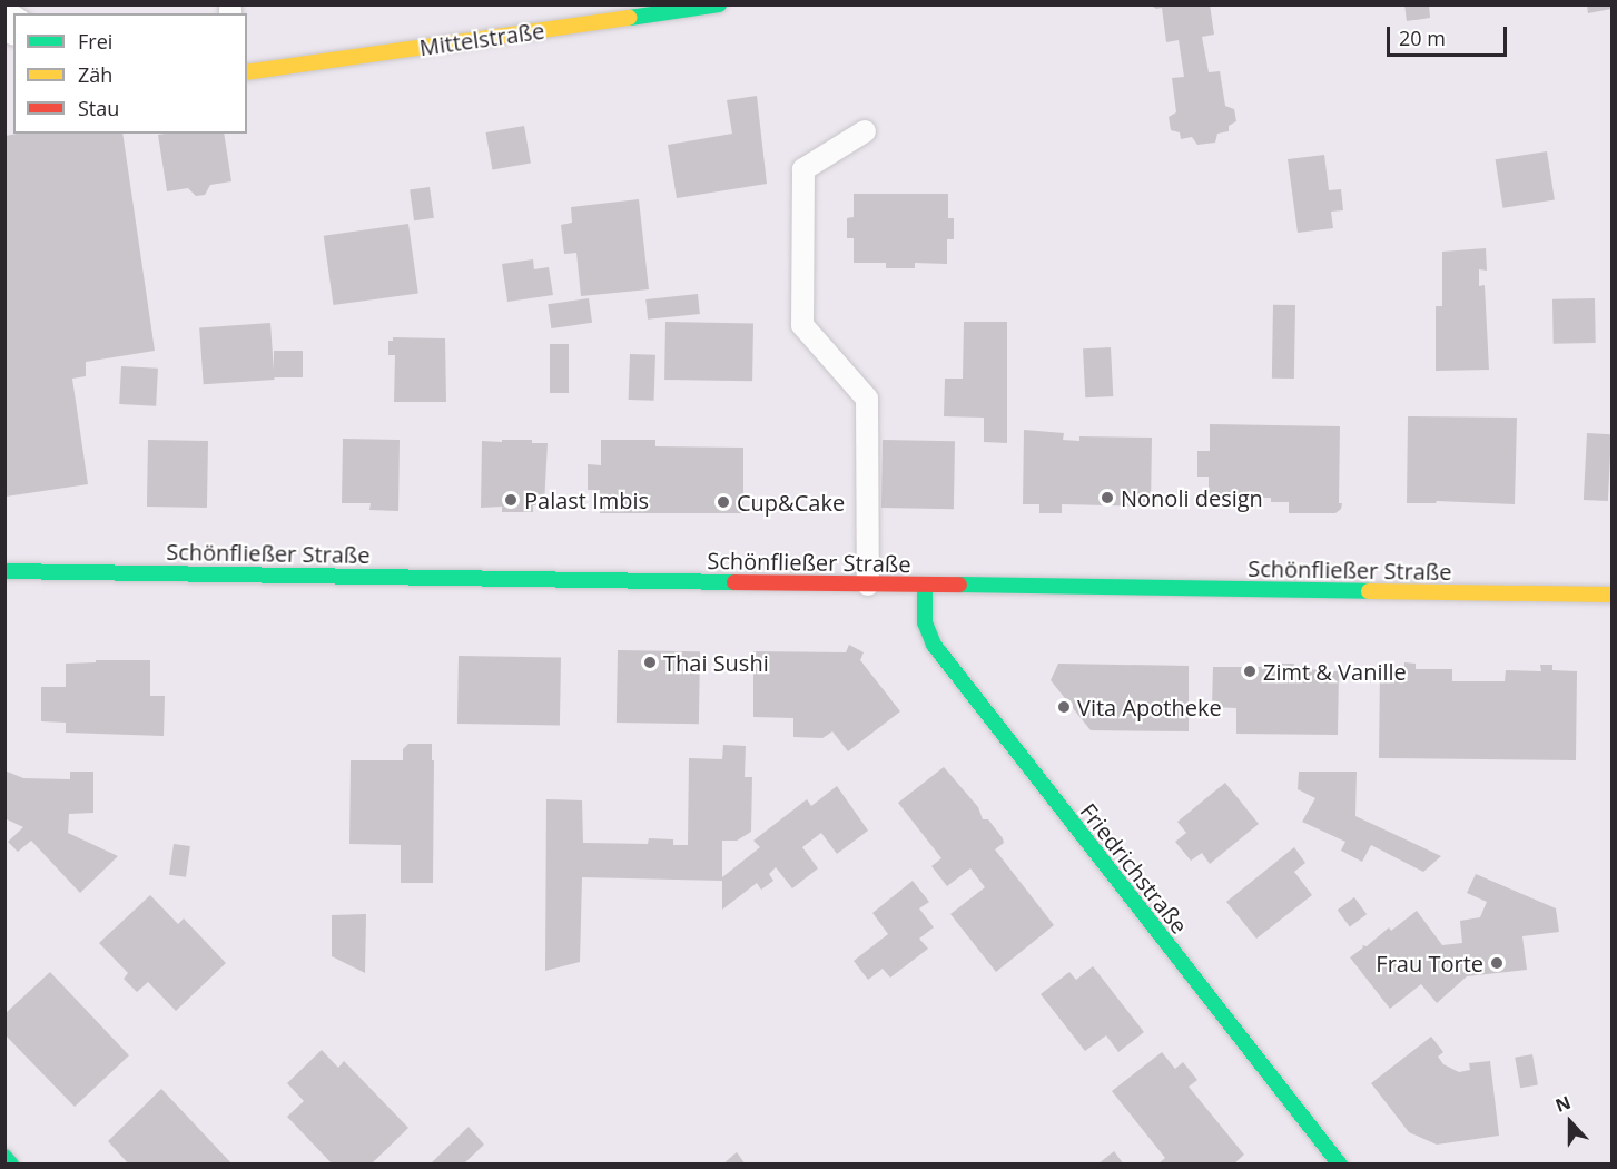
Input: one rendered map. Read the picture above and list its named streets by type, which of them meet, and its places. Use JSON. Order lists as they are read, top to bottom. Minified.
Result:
{"streets":{"main road":["Mittelstraße","Schönfließer Straße","Friedrichstraße"]},"crossings":[["Schönfließer Straße","Friedrichstraße"]],"places":["Nonoli design","Palast Imbis","Cup&Cake","Thai Sushi","Zimt & Vanille","Vita Apotheke","Frau Torte"],"legend":["Frei","Zäh","Stau"],"scale_bar":"20 m","north":"top"}
